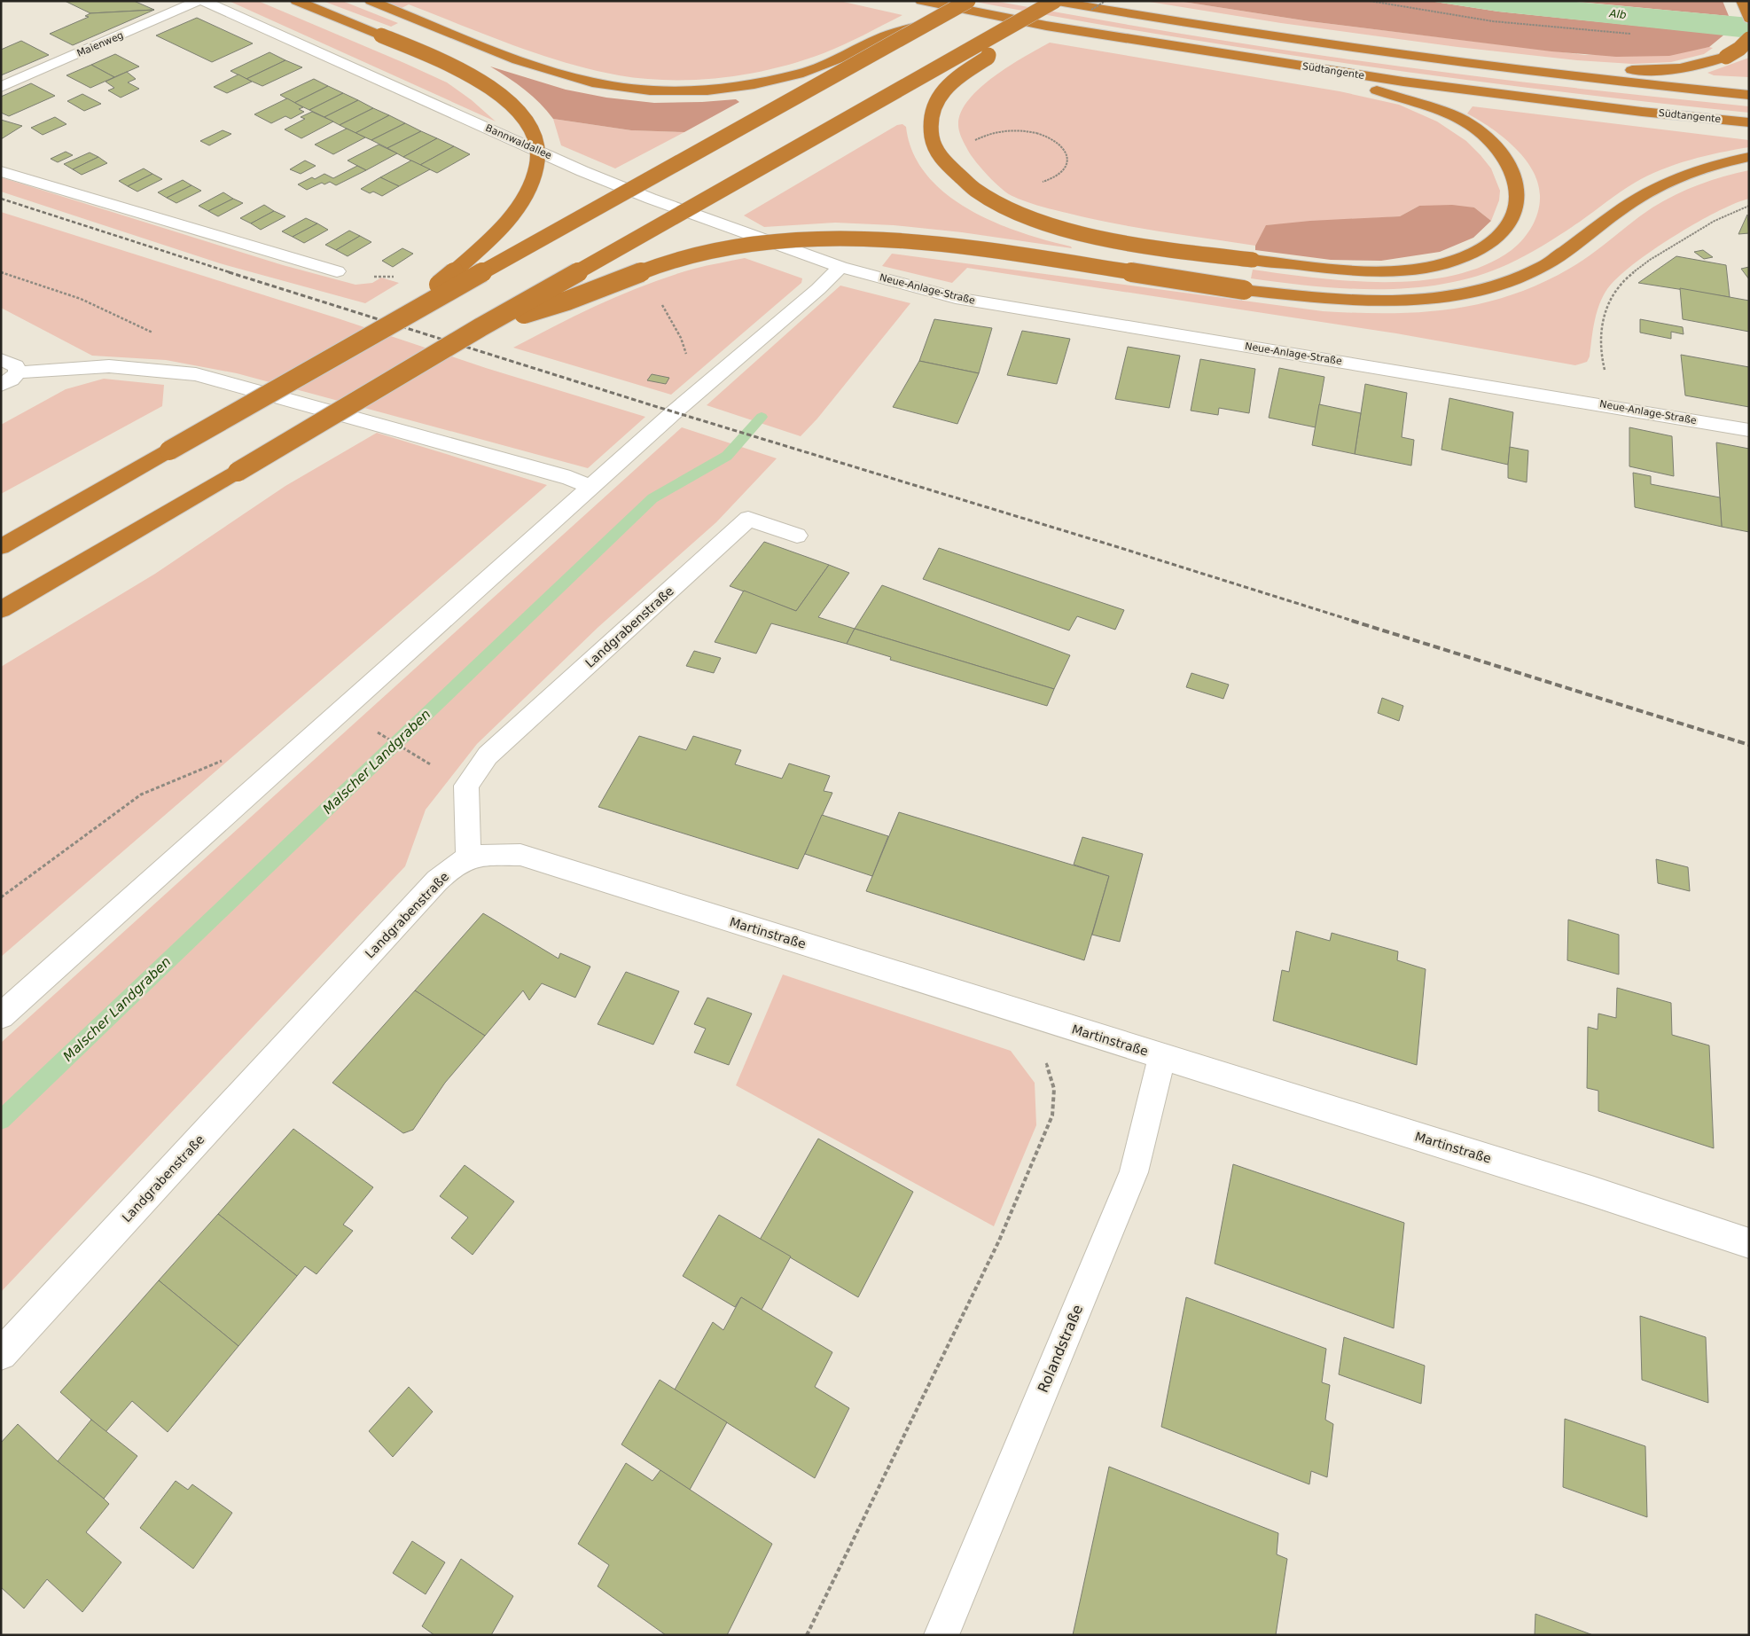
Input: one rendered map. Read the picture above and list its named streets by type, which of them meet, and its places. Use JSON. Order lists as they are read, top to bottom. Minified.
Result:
{"streets":{"highway":["Südtangente"],"street":["Maienweg","Bannwaldallee","Neue-Anlage-Straße","Landgrabenstraße","Martinstraße","Rolandstraße"]},"crossings":[["Bannwaldallee","Neue-Anlage-Straße"],["Landgrabenstraße","Martinstraße"],["Martinstraße","Rolandstraße"]],"water":["Alb","Malscher Landgraben"]}
